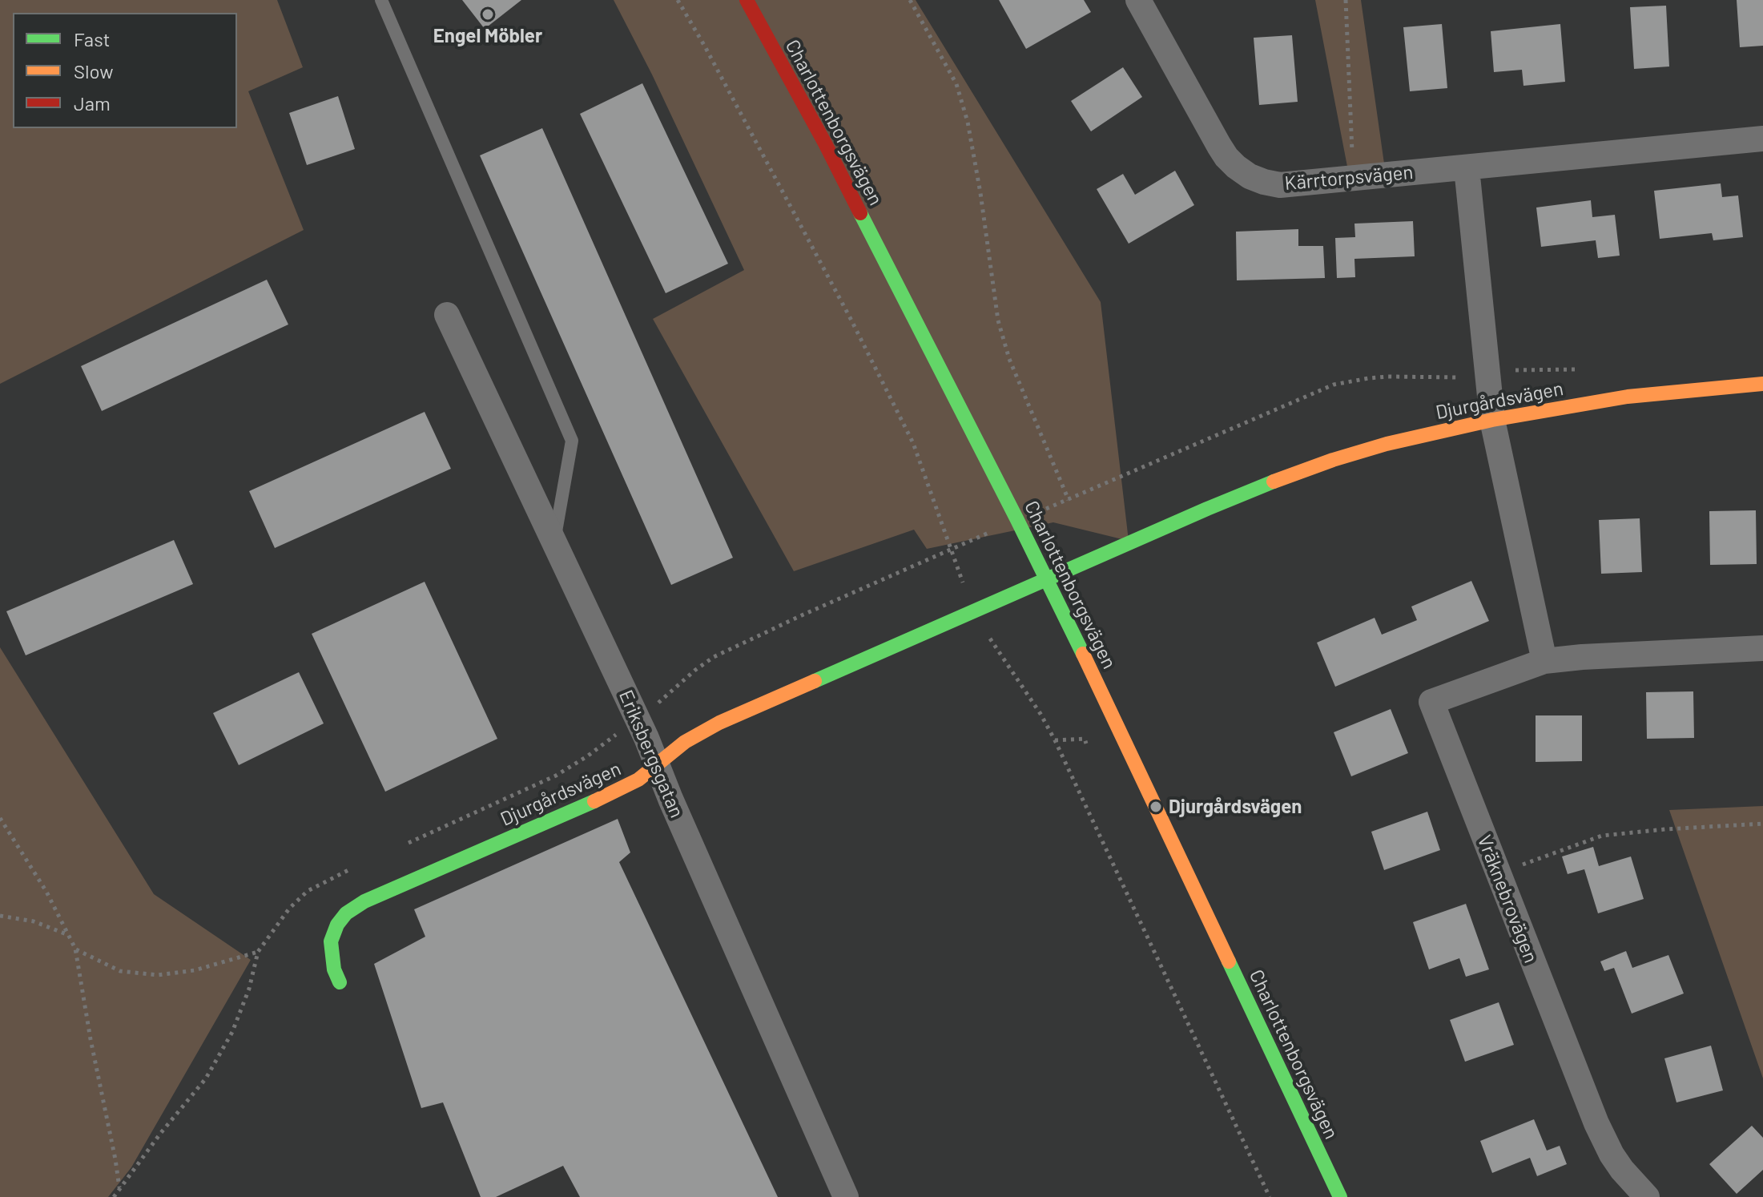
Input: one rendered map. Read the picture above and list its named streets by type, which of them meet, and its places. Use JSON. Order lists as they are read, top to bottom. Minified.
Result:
{"streets":{"street":["Charlottenborgsvägen","Kärrtorpsvägen","Djurgårdsvägen","Eriksbergsgatan","Vräknebrovägen"]},"crossings":[["Charlottenborgsvägen","Djurgårdsvägen"],["Djurgårdsvägen","Eriksbergsgatan"]],"places":["Engel Möbler","Djurgårdsvägen"],"legend":["Fast","Slow","Jam"]}
